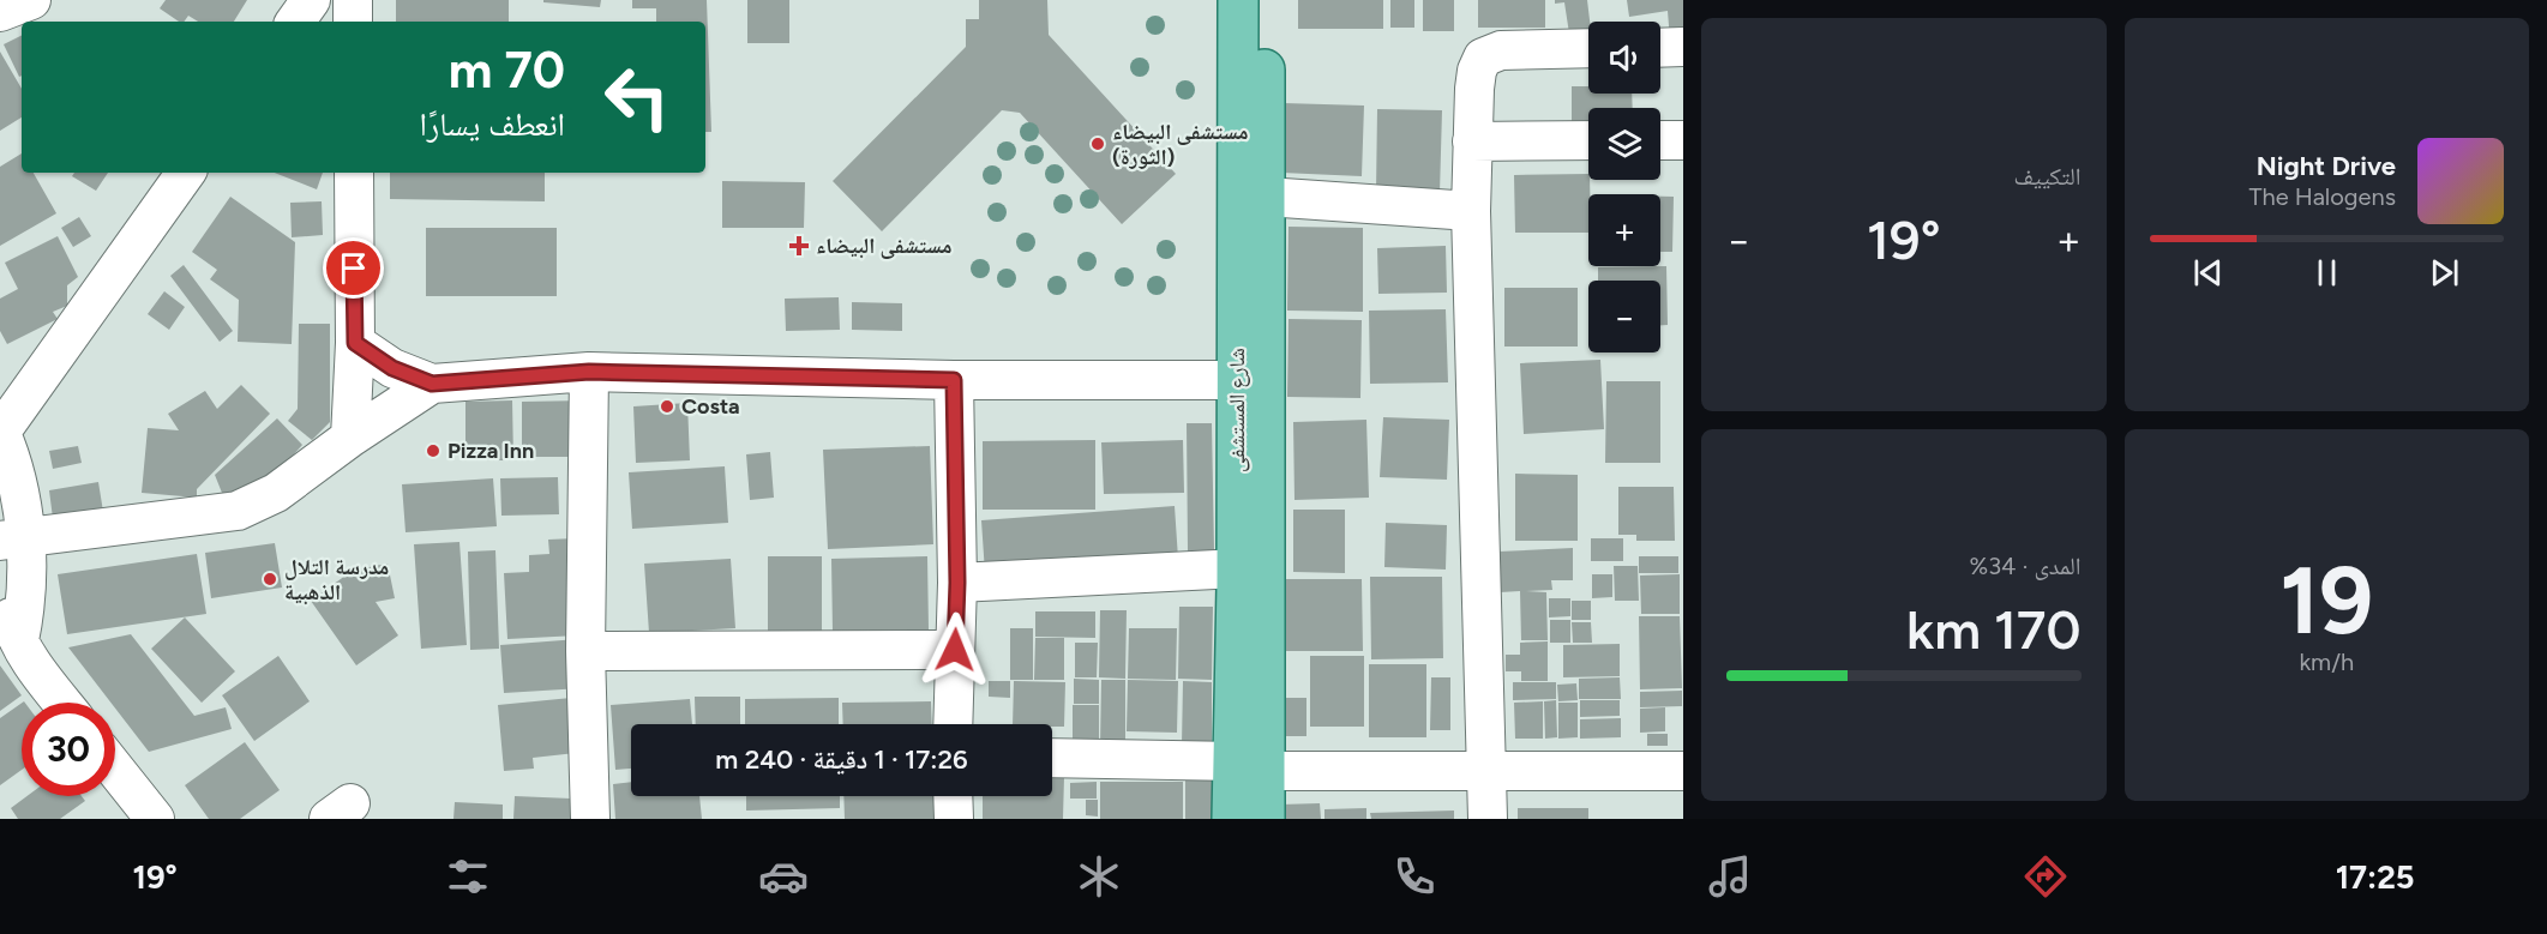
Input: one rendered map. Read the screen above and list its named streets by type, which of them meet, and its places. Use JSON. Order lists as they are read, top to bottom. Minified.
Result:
{"streets":{"main road":["شارع المستشفى"]},"places":{"other":["مستشفى البيضاء (الثورة)","Costa","Pizza Inn","مدرسة التلال الذهبية"],"health":["مستشفى البيضاء"]},"page":{"tile":["التكييف",["19","km/h"],["المدى · 34%","170 km"]],"map_buttons":["+","−"],"turn":["70 m","انعطف يسارًا"],"song":["Night Drive","The Halogens"],"heat":["−","19°","+"],"limit":"30","trip":"17:26 · 1 دقيقة · 240 m","tabs":["17:25","19°"]}}
